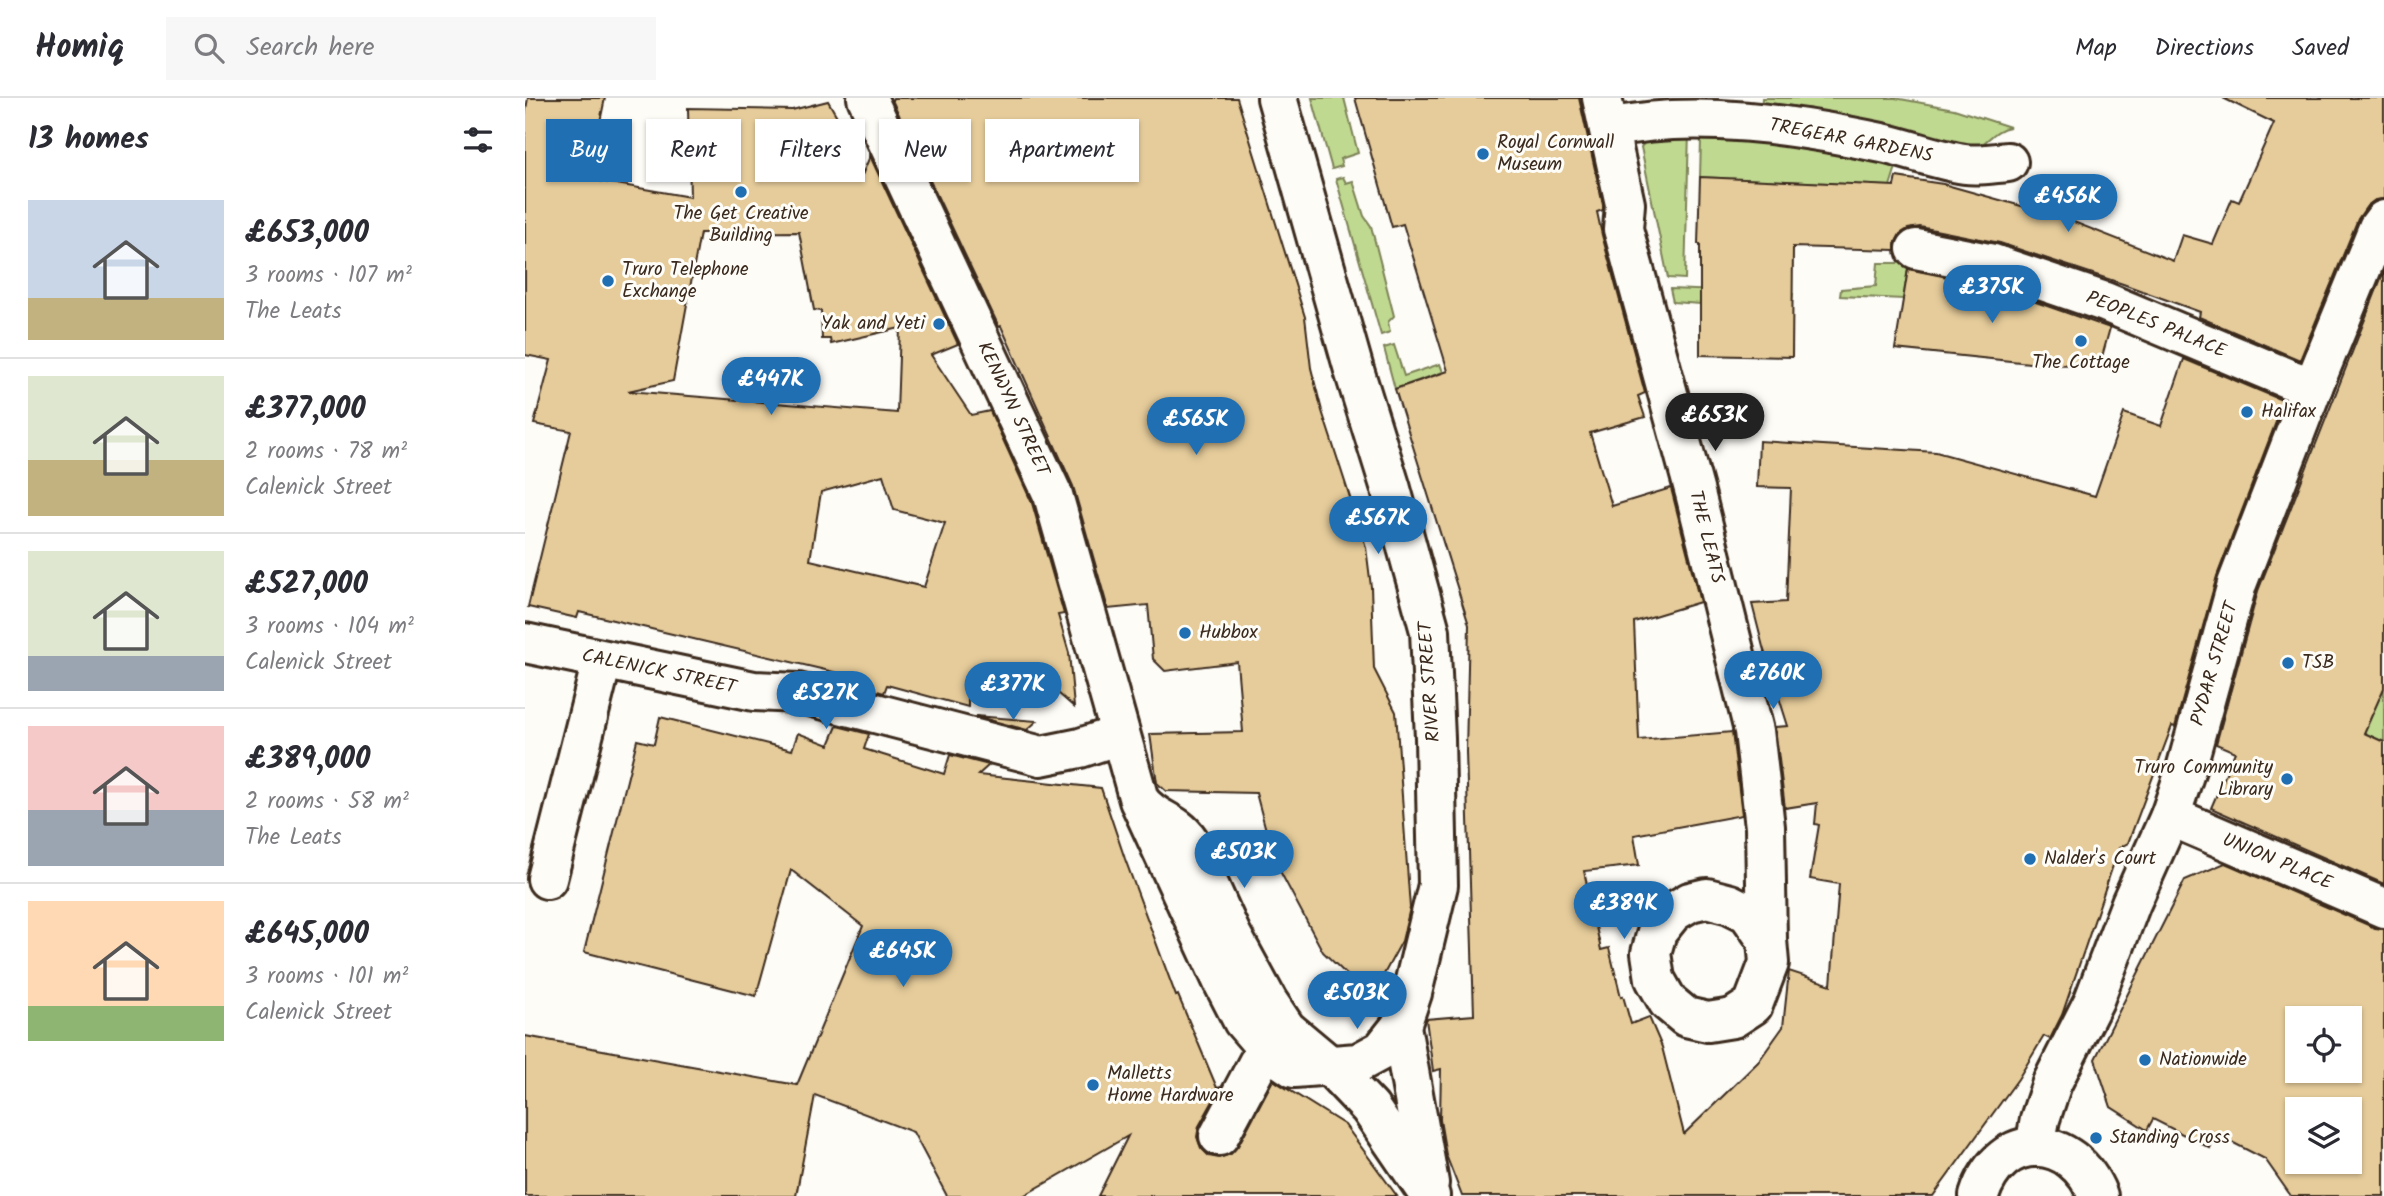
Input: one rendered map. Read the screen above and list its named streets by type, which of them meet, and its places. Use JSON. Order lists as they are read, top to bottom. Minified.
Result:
{"streets":{"street":["TREGEAR GARDENS","PEOPLES PALACE","KENWYN STREET","THE LEATS","PYDAR STREET","CALENICK STREET","RIVER STREET","UNION PLACE"]},"crossings":[["TREGEAR GARDENS","THE LEATS"],["PEOPLES PALACE","PYDAR STREET"],["KENWYN STREET","CALENICK STREET"],["PYDAR STREET","UNION PLACE"]],"places":["Royal Cornwall Museum","The Get Creative Building","Truro Telephone Exchange","Yak and Yeti","The Cottage","Halifax","Hubbox","TSB","Truro Community Library","Nalder's Court","Nationwide","Malletts Home Hardware","Standing Cross"],"page":{"header":"Homiq","search":"Search here","nav":["Map","Directions","Saved"],"heading":"13 homes","chip":["Buy","Rent","Filters","New","Apartment"],"price":["£456K","£375K","£447K","£653K","£565K","£567K","£760K","£377K","£527K","£503K","£389K","£645K","£503K"],"list":[{"name":"£653,000","note":"3 rooms · 107 m² · The Leats"},{"name":"£377,000","note":"2 rooms · 78 m² · Calenick Street"},{"name":"£527,000","note":"3 rooms · 104 m² · Calenick Street"},{"name":"£389,000","note":"2 rooms · 58 m² · The Leats"},{"name":"£645,000","note":"3 rooms · 101 m² · Calenick Street"}]}}
